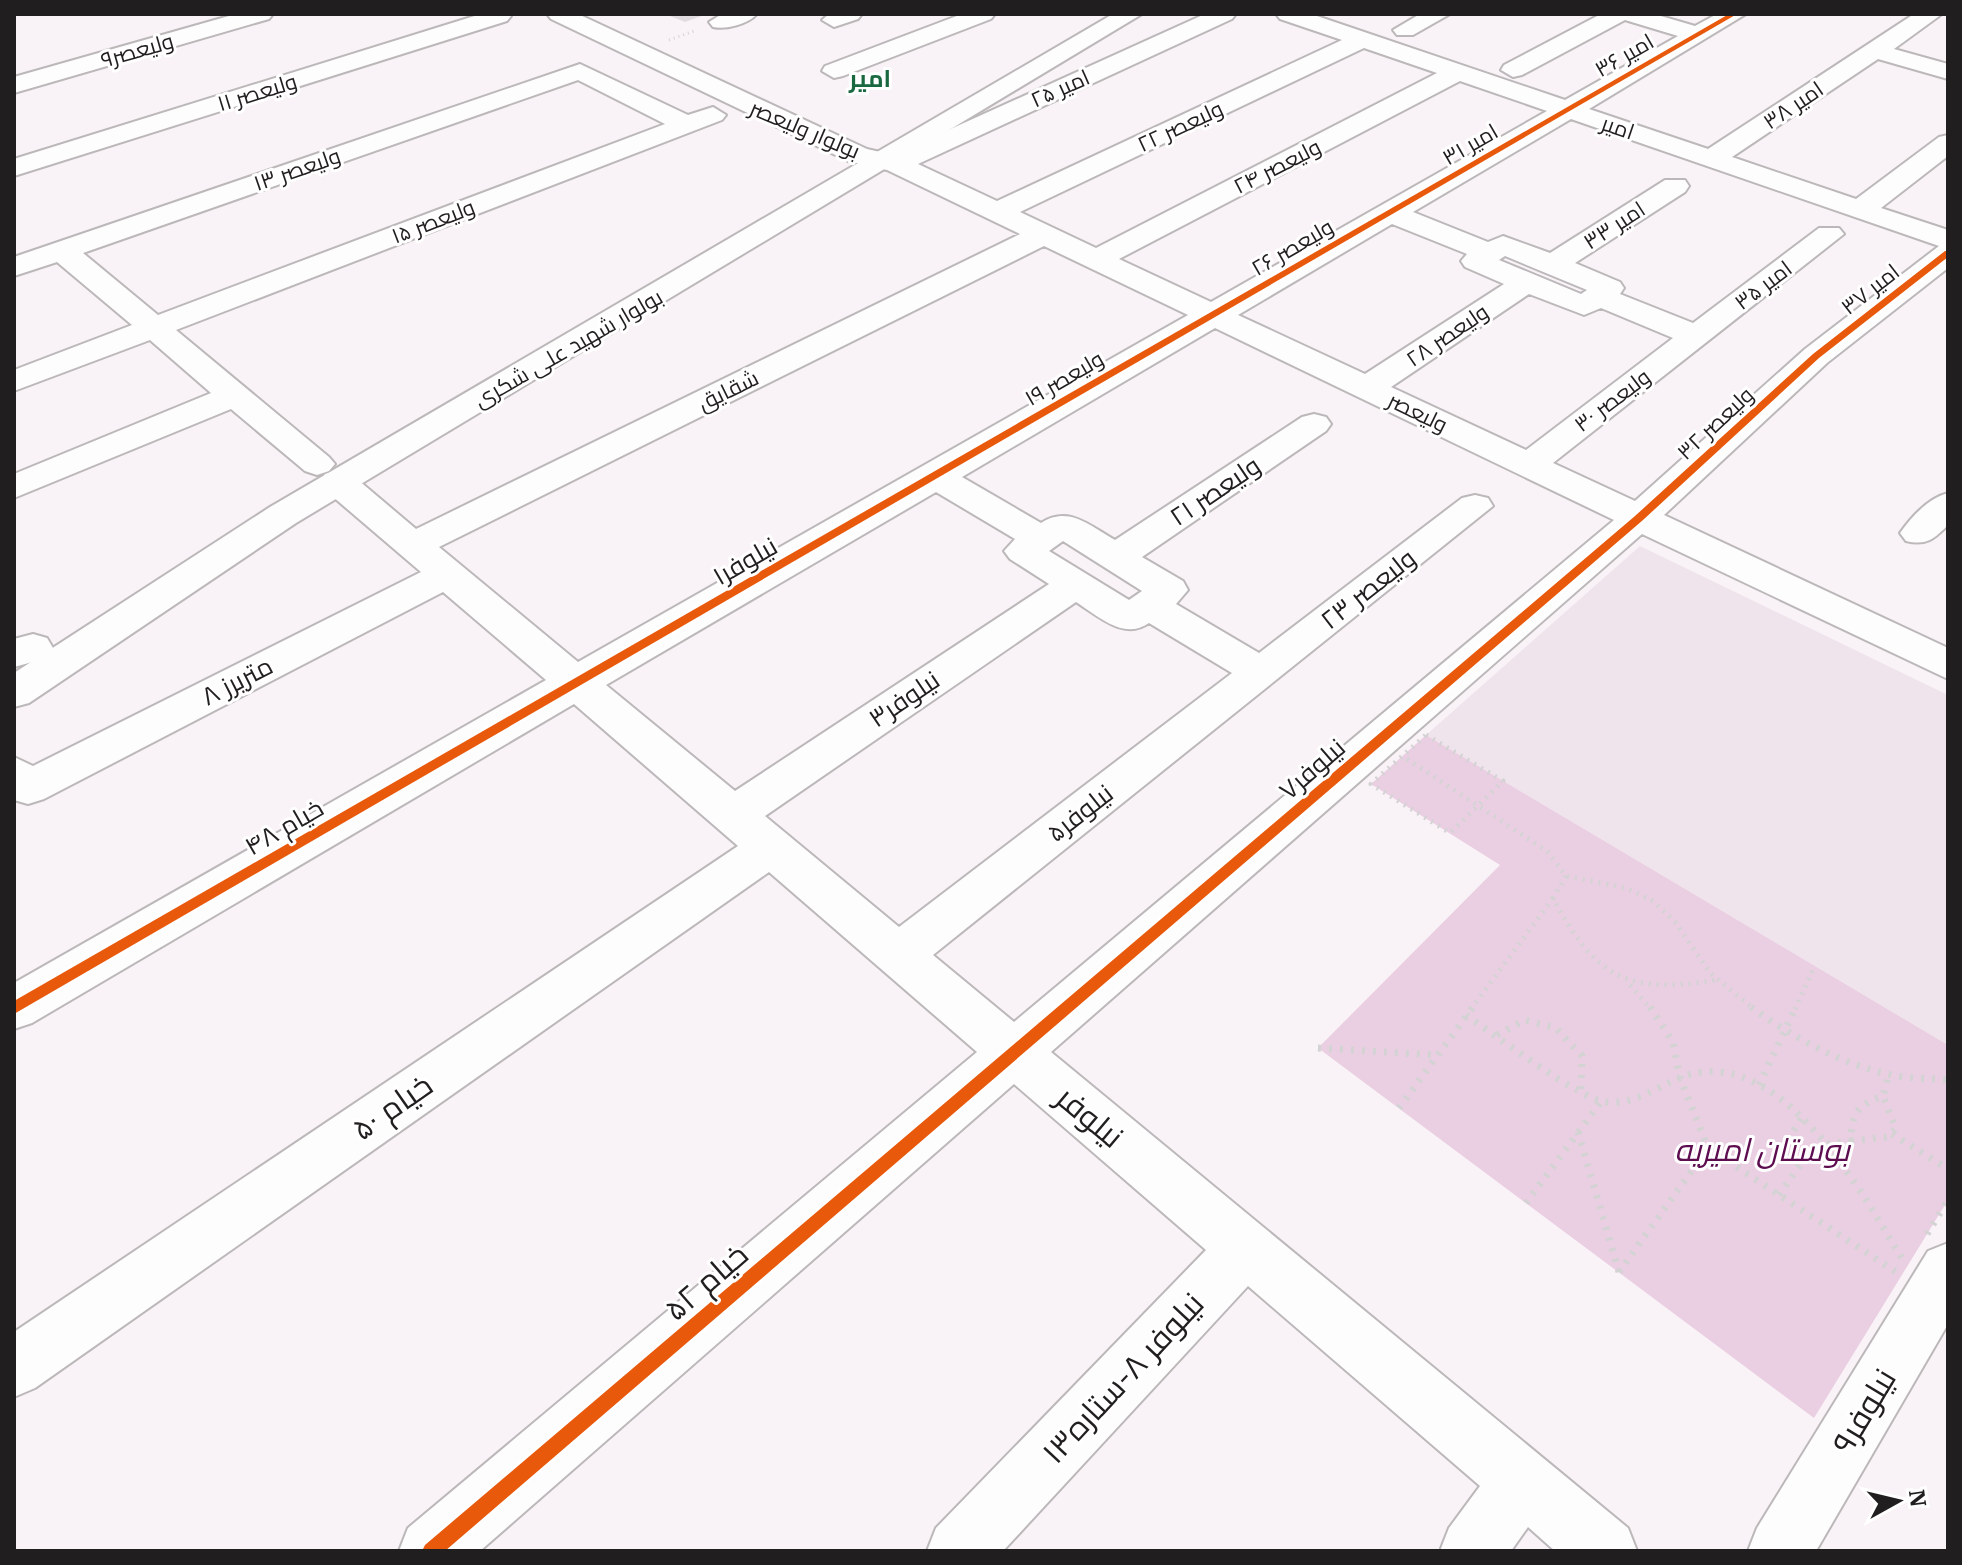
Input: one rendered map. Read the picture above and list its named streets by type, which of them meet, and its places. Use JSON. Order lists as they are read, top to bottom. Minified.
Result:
{"streets":{"street":["ولیعصر۹","امیر ۳۶","امیر ۲۵","ولیعصر ۱۱","امیر ۳۸","ولیعصر ۲۲","امیر","بولوار ولیعصر","امیر ۳۱","ولیعصر ۲۴","ولیعصر ۱۳","ولیعصر ۱۵","امیر ۳۳","ولیعصر ۲۶","امیر ۳۵","امیر ۳۷","ولیعصر ۲۸","بولوار شهید علی شکری","ولیعصر ۱۹","شقایق","ولیعصر ۳۰","ولیعصر","ولیعصر ۳۲","ولیعصر ۲۱","نیلوفر۱","ولیعصر ۲۳","۸ متریرز","نیلوفر۳","نیلوفر۷","نیلوفر۵","خیام ۴۸","خیام ۵۰","نیلوفر","خیام ۵۲","نیلوفر ۸-ستاره۱۳","نیلوفر۹"]},"crossings":[["امیر ۳۶","امیر"],["امیر ۳۶","امیر ۳۱"],["امیر ۲۵","بولوار ولیعصر"],["امیر ۲۵","بولوار شهید علی شکری"],["امیر ۲۵","ولیعصر"],["امیر ۳۸","امیر"],["ولیعصر ۲۲","امیر"],["ولیعصر ۲۲","ولیعصر"],["امیر","امیر ۳۱"],["امیر","ولیعصر ۲۴"],["بولوار ولیعصر","بولوار شهید علی شکری"],["بولوار ولیعصر","ولیعصر"],["امیر ۳۱","ولیعصر ۲۶"],["ولیعصر ۲۴","ولیعصر"],["ولیعصر ۱۳","ولیعصر ۱۵"],["ولیعصر ۱۳","نیلوفر"],["ولیعصر ۱۵","نیلوفر"],["امیر ۳۳","ولیعصر ۲۸"],["ولیعصر ۲۶","ولیعصر ۱۹"],["ولیعصر ۲۶","ولیعصر"],["امیر ۳۵","ولیعصر ۳۰"],["امیر ۳۷","ولیعصر ۳۲"],["ولیعصر ۲۸","ولیعصر"],["بولوار شهید علی شکری","ولیعصر"],["بولوار شهید علی شکری","نیلوفر"],["ولیعصر ۱۹","ولیعصر"],["ولیعصر ۱۹","نیلوفر۱"],["شقایق","ولیعصر"],["شقایق","نیلوفر"],["ولیعصر ۳۰","ولیعصر"],["ولیعصر","ولیعصر ۳۲"],["ولیعصر","نیلوفر۷"],["ولیعصر ۳۲","نیلوفر۷"],["نیلوفر۱","خیام ۴۸"],["نیلوفر۱","نیلوفر"],["ولیعصر ۲۳","نیلوفر۵"],["۸ متریرز","نیلوفر"],["نیلوفر۳","خیام ۵۰"],["نیلوفر۳","نیلوفر"],["نیلوفر۷","نیلوفر"],["نیلوفر۷","خیام ۵۲"],["نیلوفر۵","نیلوفر"],["خیام ۴۸","نیلوفر"],["خیام ۵۰","نیلوفر"],["نیلوفر","خیام ۵۲"],["نیلوفر","نیلوفر ۸-ستاره۱۳"]],"districts":["امیر"],"parks":["بوستان امیریه"],"north":"right"}
